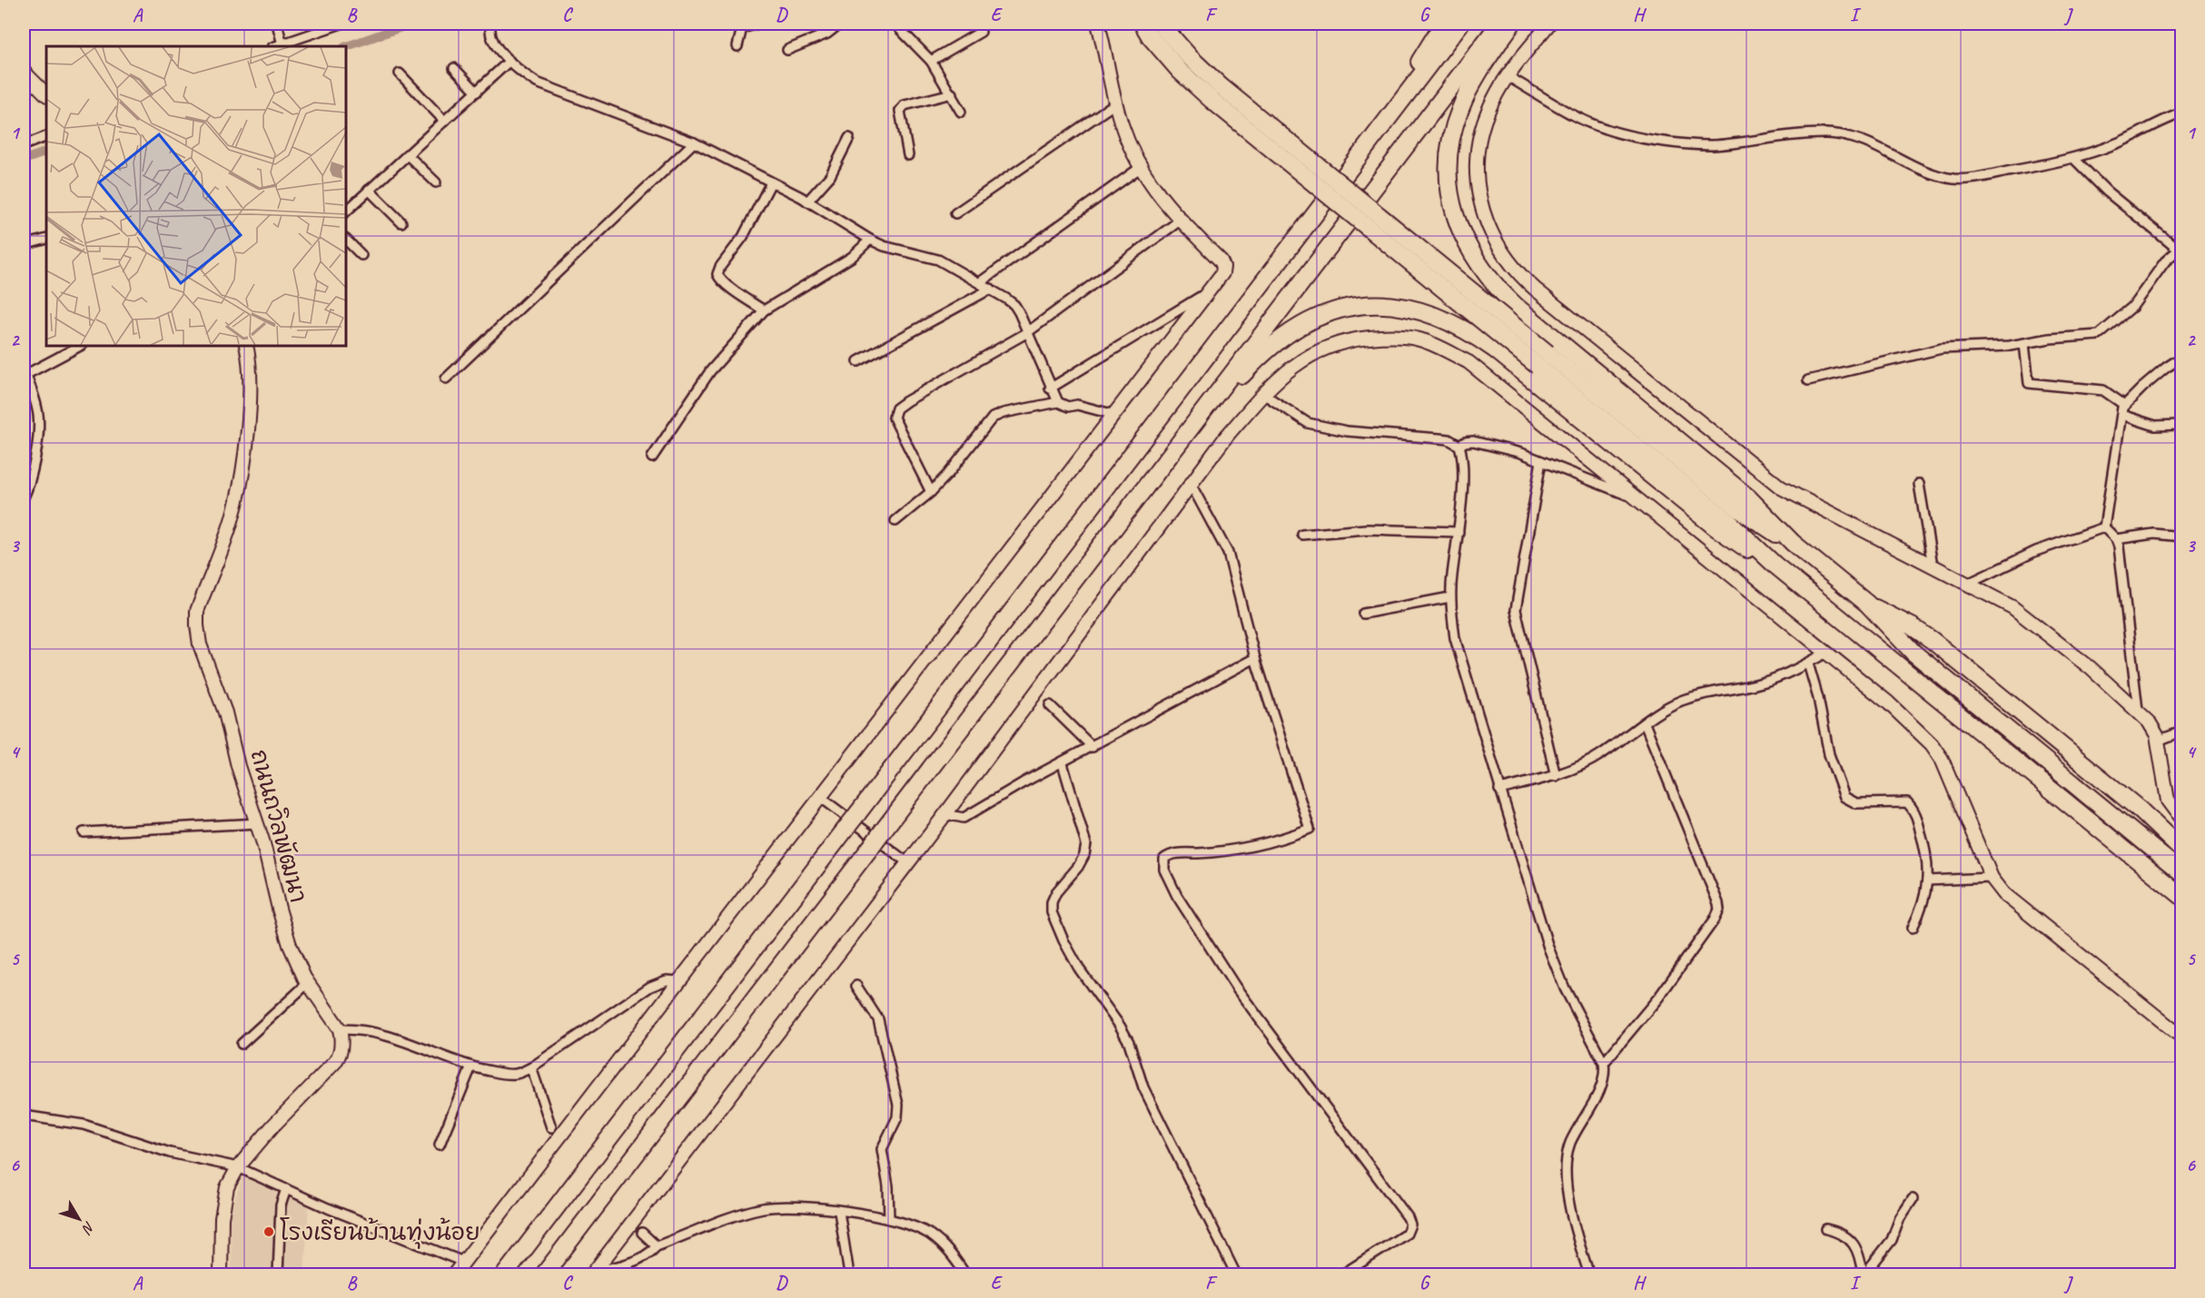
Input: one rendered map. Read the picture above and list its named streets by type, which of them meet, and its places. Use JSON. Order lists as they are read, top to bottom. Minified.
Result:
{"streets":{"main road":["ถนนถวิลพัฒนา"]},"places":["โรงเรียนบ้านทุ่งน้อย"],"north":"bottom right","grid":{"columns":["A","B","C","D","E","F","G","H","I","J"],"rows":["1","2","3","4","5","6"]}}
